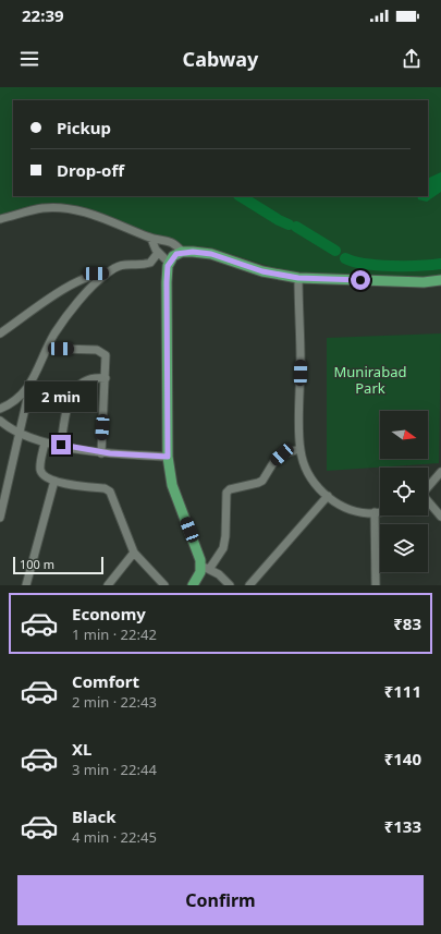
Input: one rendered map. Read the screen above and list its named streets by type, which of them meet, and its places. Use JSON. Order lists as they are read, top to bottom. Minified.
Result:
{"parks":["Munirabad Park"],"scale_bar":"100 m","north":"right","page":{"status":"22:39","header":"Cabway","banner":["Pickup","Drop-off"],"bubble":"2 min","scale":"100 m","list":[{"name":"Economy","note":"1 min · 22:42","value":"₹83"},{"name":"Comfort","note":"2 min · 22:43","value":"₹111"},{"name":"XL","note":"3 min · 22:44","value":"₹140"},{"name":"Black","note":"4 min · 22:45","value":"₹133"}],"buttons":"Confirm"}}
